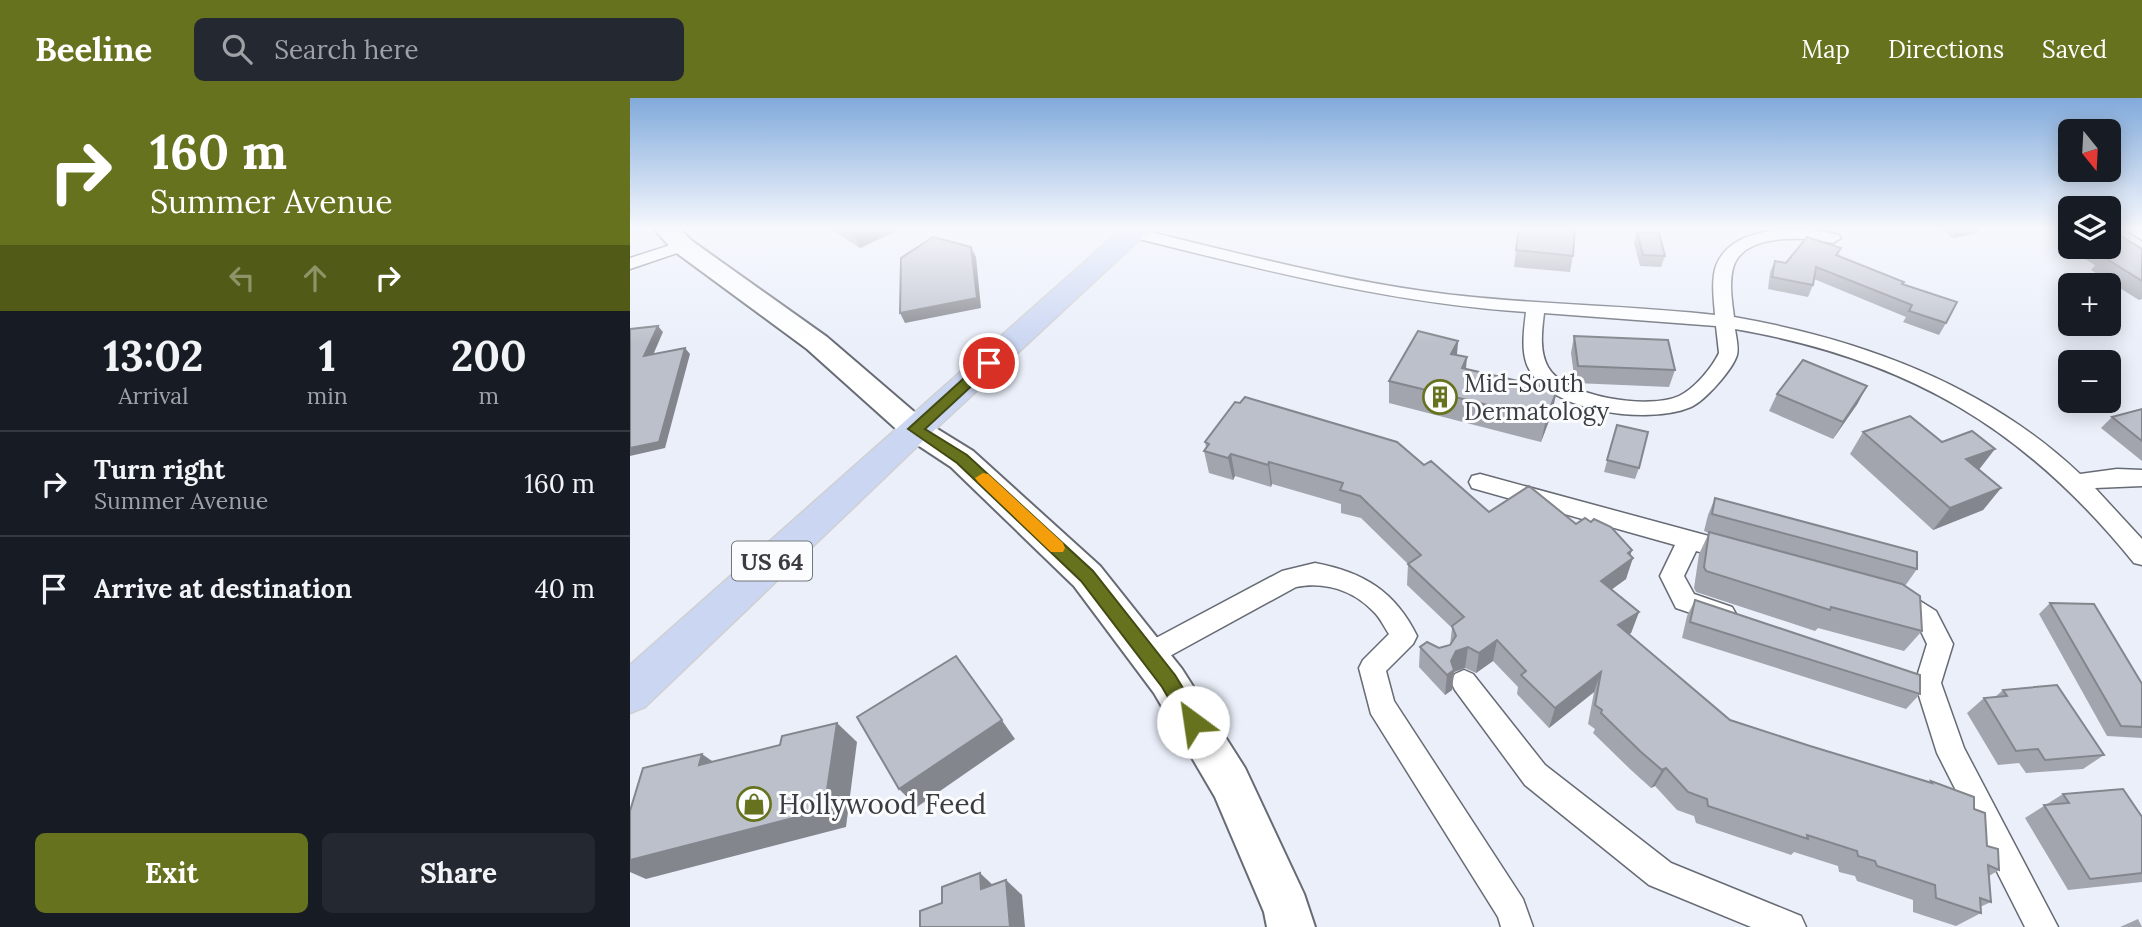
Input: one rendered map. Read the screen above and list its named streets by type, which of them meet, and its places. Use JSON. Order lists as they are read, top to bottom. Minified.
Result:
{"streets":{"main road":["US 64"]},"places":{"building":["Mid-South Dermatology"],"shop":["Hollywood Feed"]},"north":"bottom","page":{"header":"Beeline","search":"Search here","nav":["Map","Directions","Saved"],"turn":["160 m","Summer Avenue"],"map_buttons":["+","−"],"eta":["13:02","Arrival","1","min","200","m"],"list":[{"name":"Turn right","note":"Summer Avenue","value":"160 m"},{"name":"Arrive at destination","value":"40 m"}],"buttons":["Exit","Share"]}}
